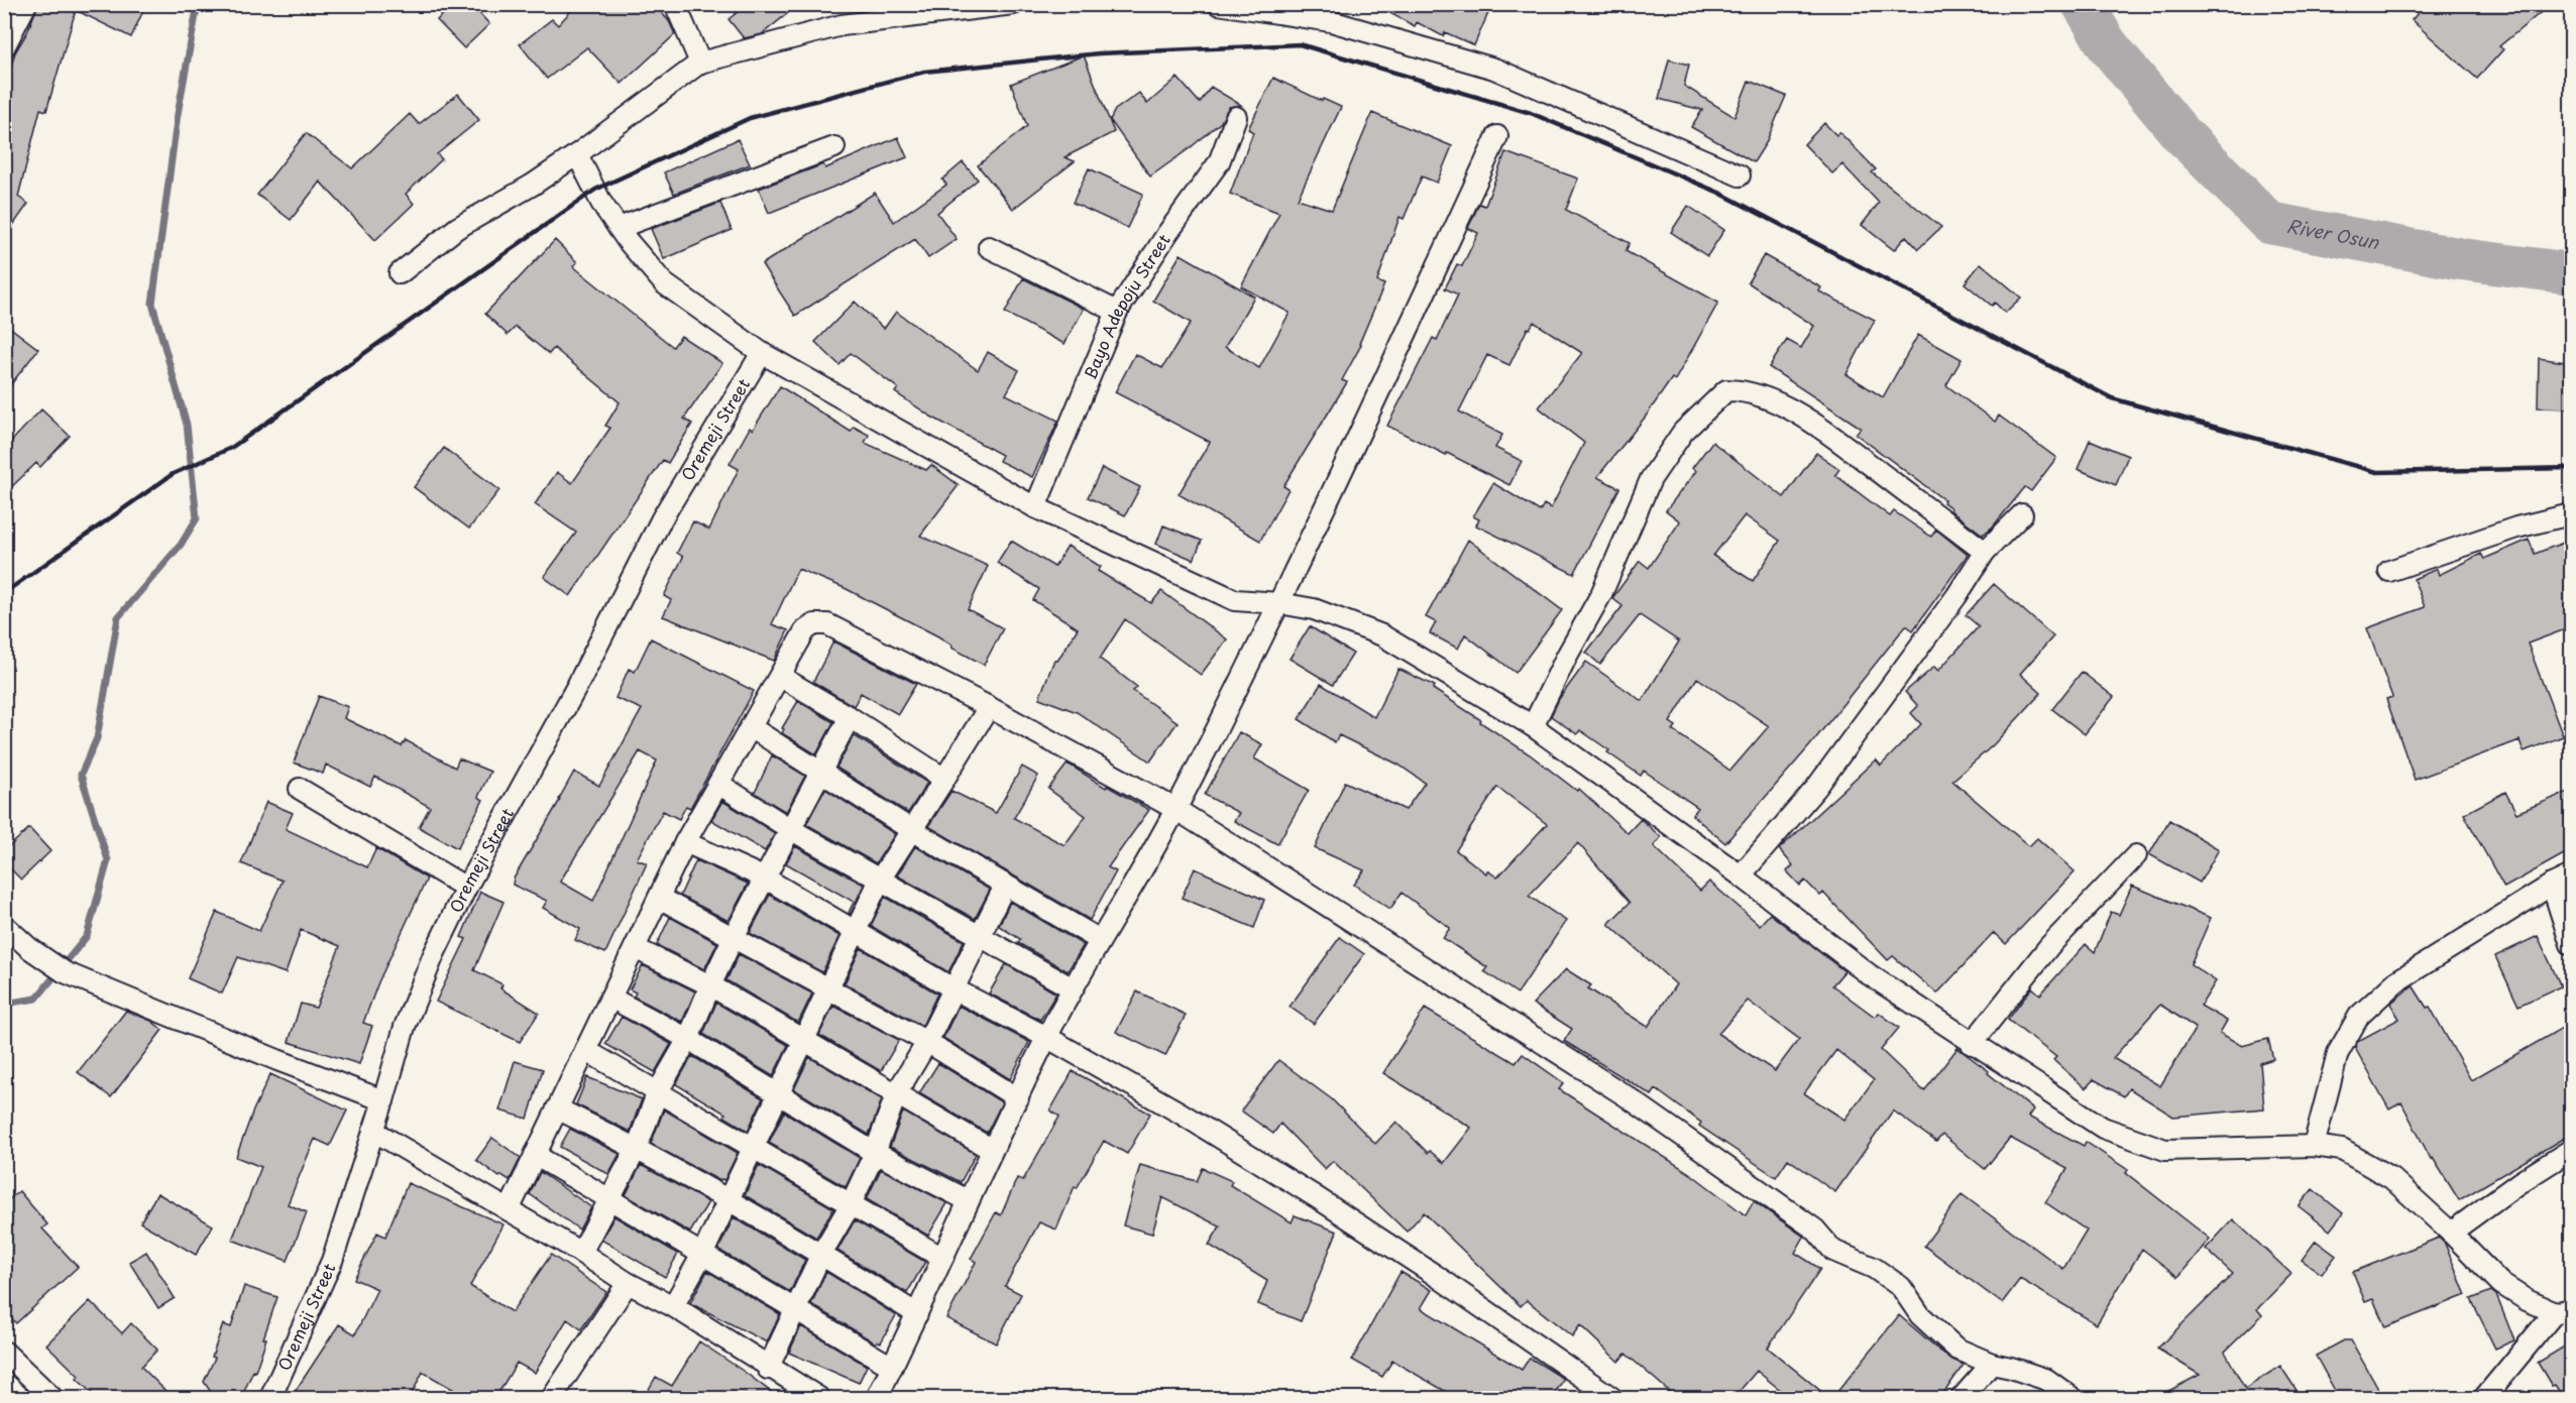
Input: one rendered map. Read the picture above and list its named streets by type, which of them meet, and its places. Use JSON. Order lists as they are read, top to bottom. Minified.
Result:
{"streets":{"street":["Bayo Adepoju Street","Oremeji Street"]},"water":["River Osun"]}
